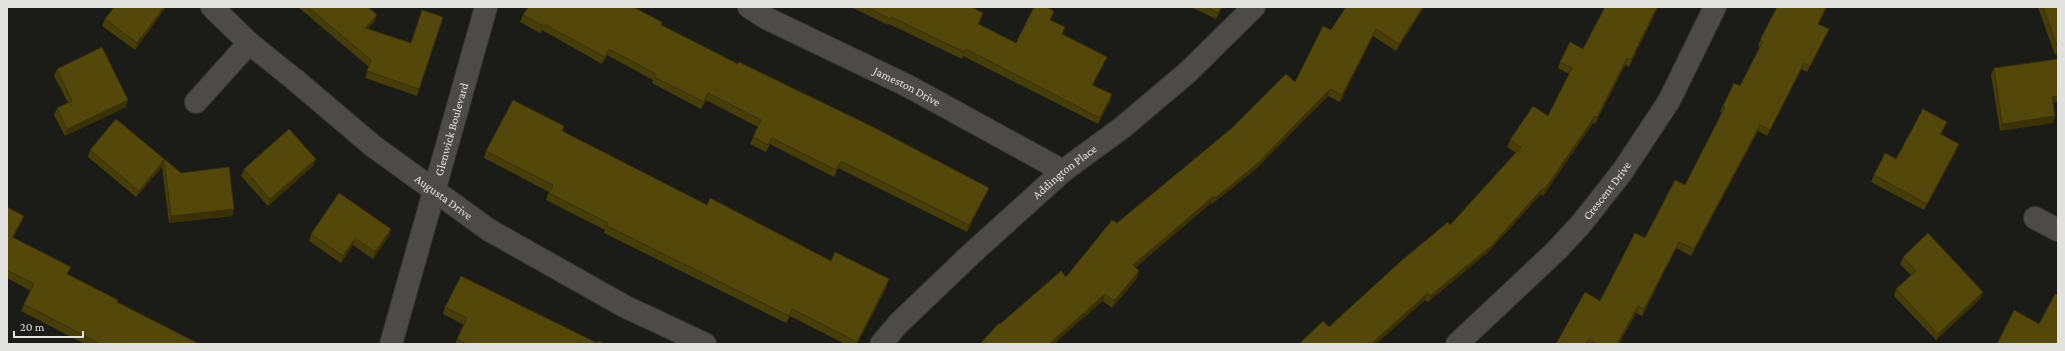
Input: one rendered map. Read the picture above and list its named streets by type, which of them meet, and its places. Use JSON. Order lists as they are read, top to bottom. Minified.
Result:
{"streets":{"street":["Jameston Drive","Glenwick Boulevard","Addington Place","Crescent Drive","Augusta Drive"]},"crossings":[["Jameston Drive","Addington Place"],["Glenwick Boulevard","Augusta Drive"]],"scale_bar":"20 m"}
